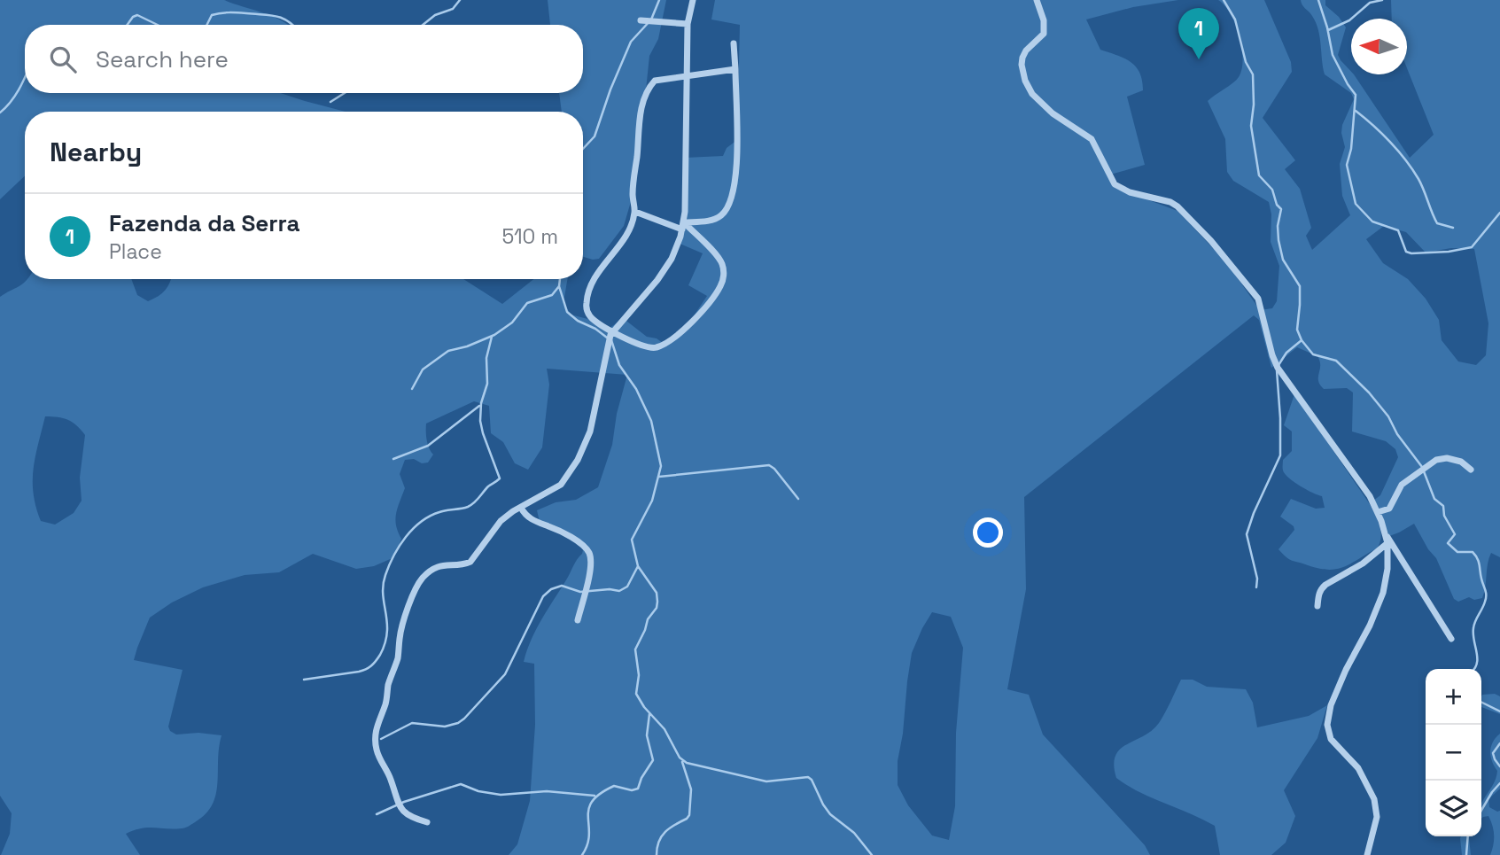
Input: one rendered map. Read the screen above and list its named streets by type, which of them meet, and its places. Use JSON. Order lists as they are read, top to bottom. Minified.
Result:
{"north":"left","page":{"pins":"1","search":"Search here","heading":"Nearby","list":[{"mark":"1","name":"Fazenda da Serra","note":"Place","value":"510 m"}],"map_buttons":["+","−"]}}
